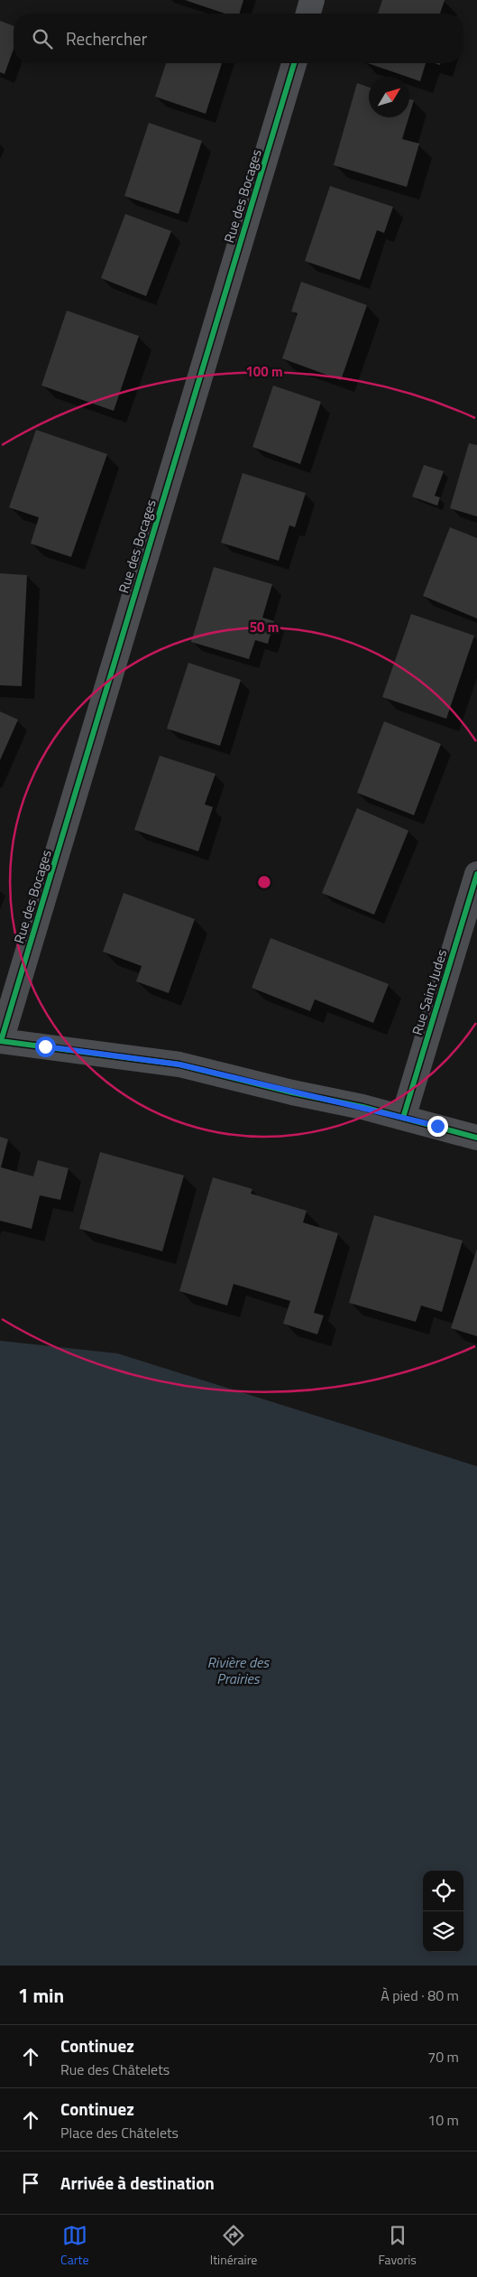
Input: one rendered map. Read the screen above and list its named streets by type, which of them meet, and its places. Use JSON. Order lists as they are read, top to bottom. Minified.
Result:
{"streets":{"street":["Rue des Bocages","Rue Saint Judes"]},"water":["Rivière des Prairies"],"north":"top right","page":{"search":"Rechercher","heading":["1 min","À pied · 80 m"],"list":[["Continuez","Rue des Châtelets","70 m"],["Continuez","Place des Châtelets","10 m"],"Arrivée à destination"],"nav":["Carte","Itinéraire","Favoris"]},"rings":["100 m","50 m"]}
